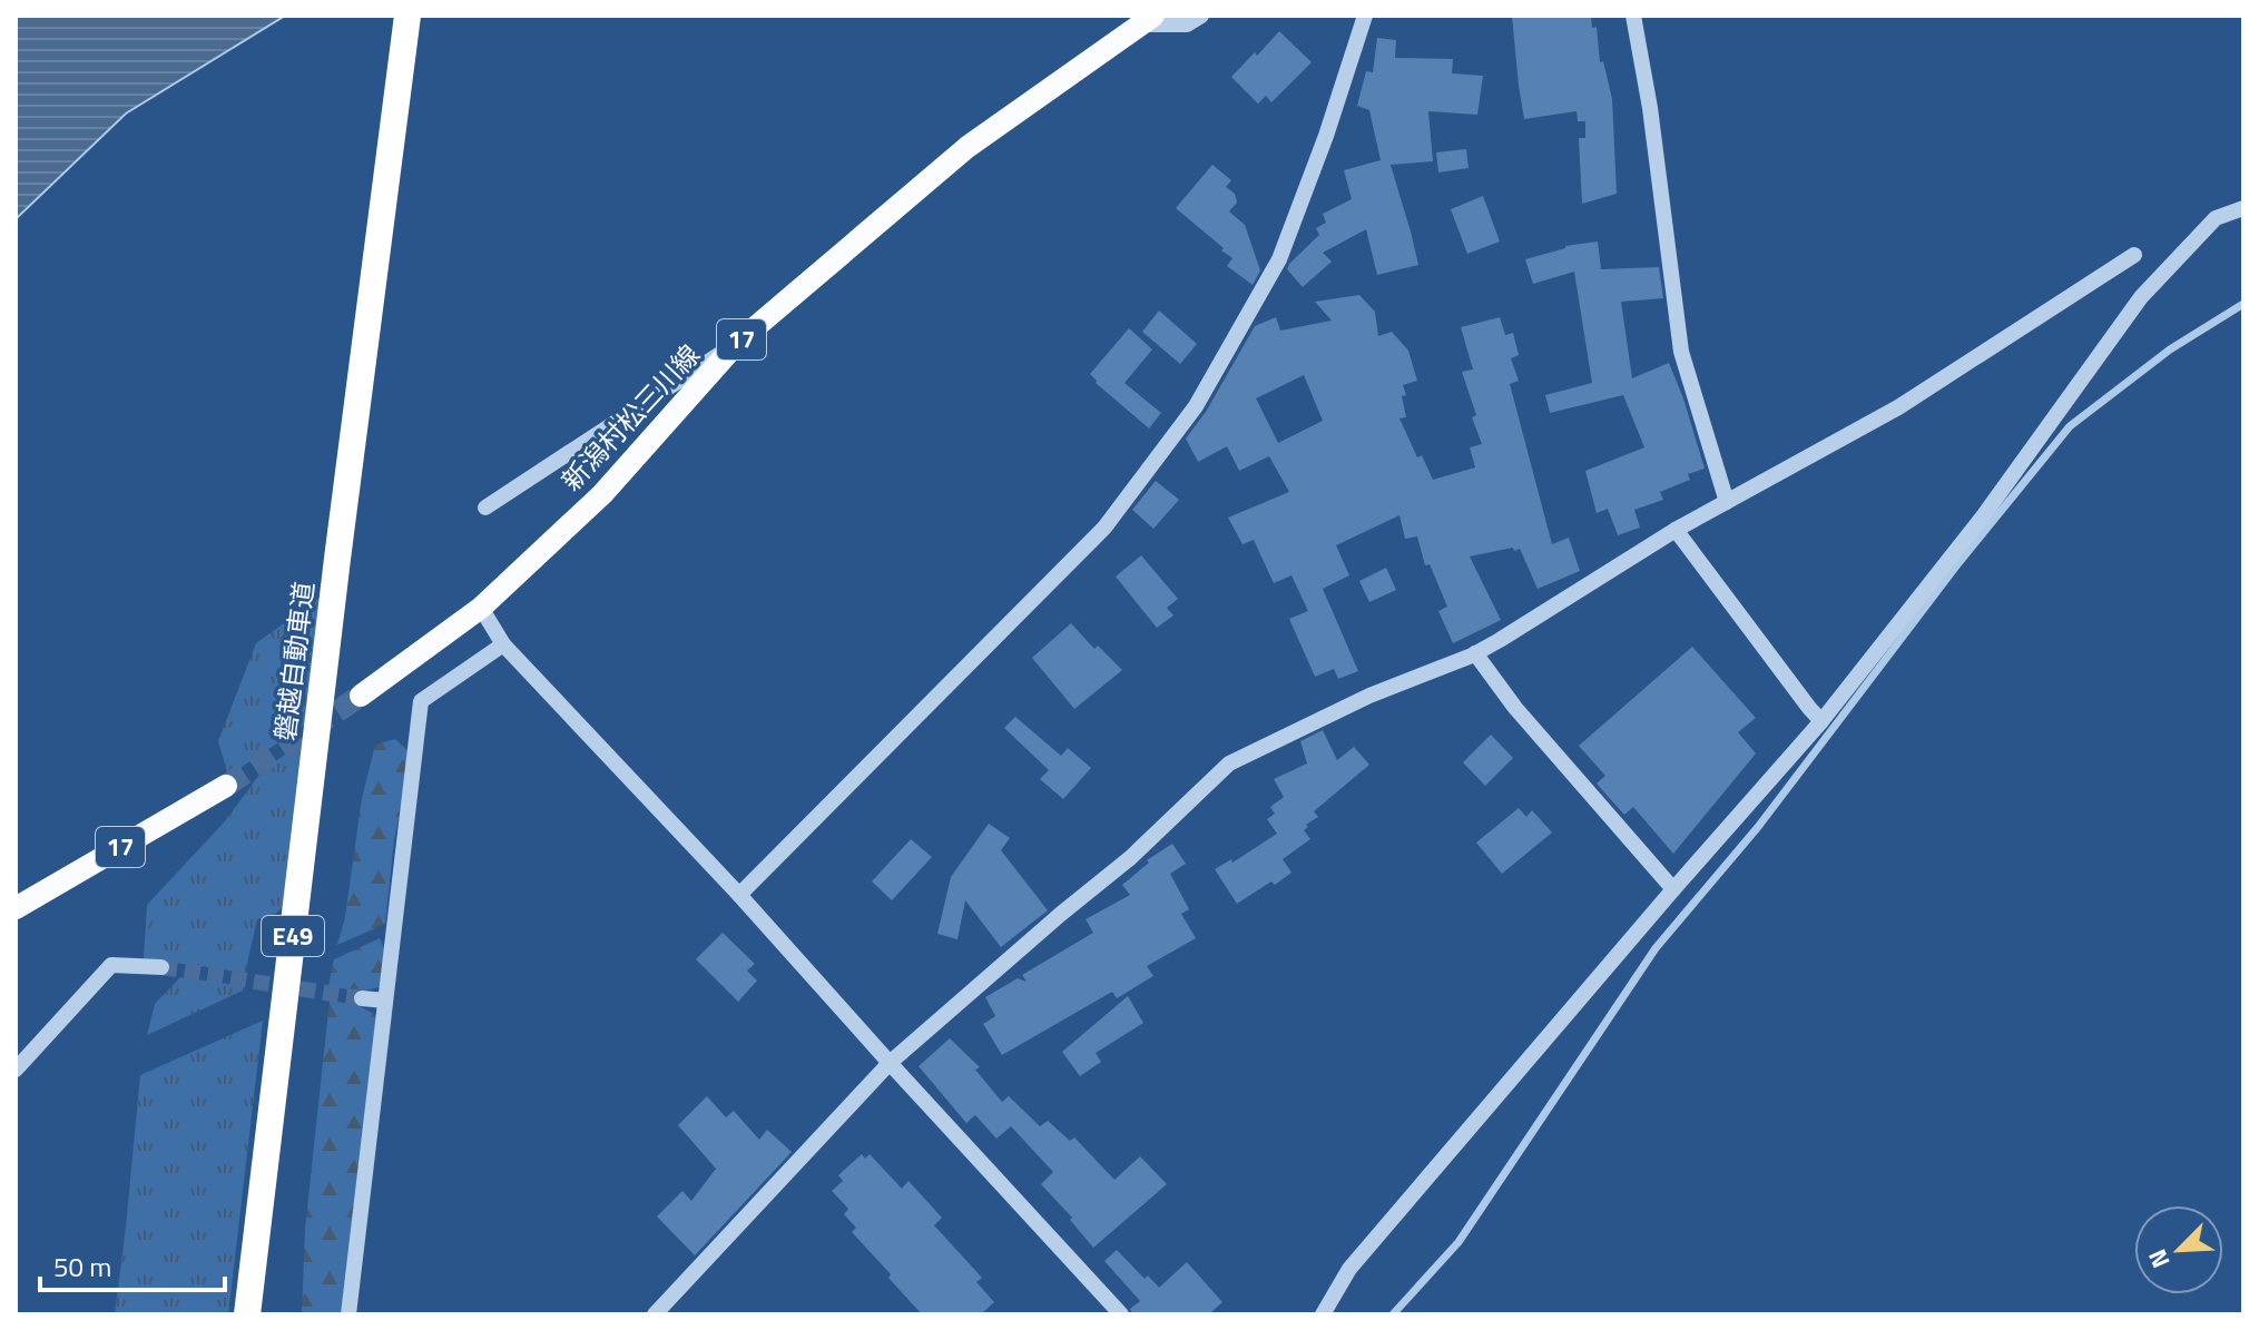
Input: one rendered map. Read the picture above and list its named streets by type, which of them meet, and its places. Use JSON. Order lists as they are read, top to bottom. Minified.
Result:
{"streets":{"highway":["磐越自動車道","E49"],"main road":["17","新潟村松三川線"]},"scale_bar":"50 m","north":"bottom left"}
